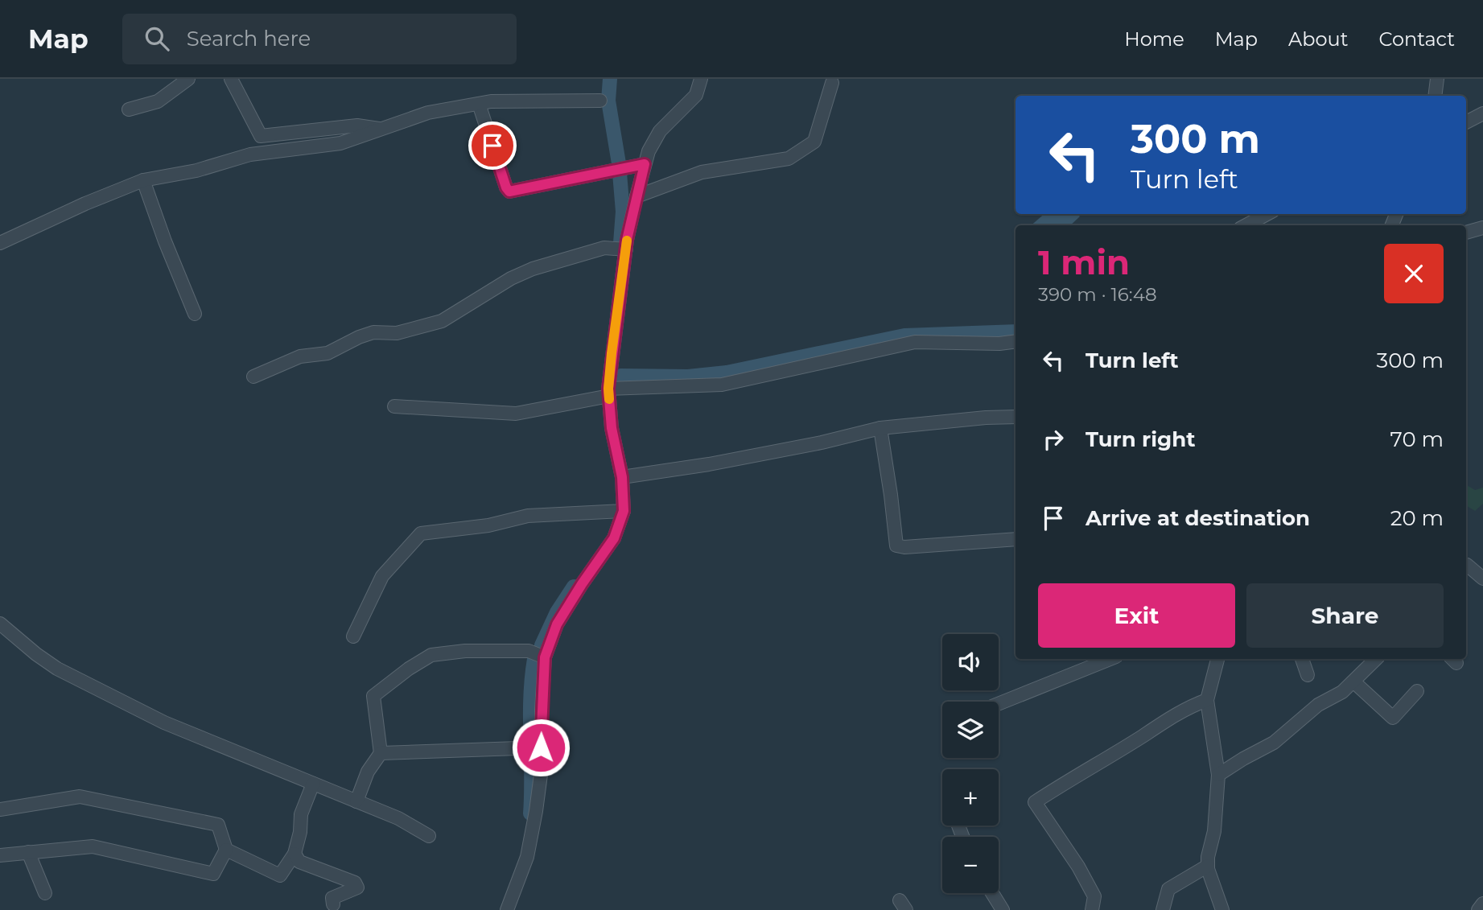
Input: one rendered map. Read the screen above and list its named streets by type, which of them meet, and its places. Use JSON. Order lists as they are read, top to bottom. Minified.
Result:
{"page":{"header":"Map","search":"Search here","nav":["Home","Map","About","Contact"],"turn":["300 m","Turn left"],"heading":["1 min","390 m · 16:48"],"list":[{"name":"Turn left","value":"300 m"},{"name":"Turn right","value":"70 m"},{"name":"Arrive at destination","value":"20 m"}],"buttons":["Exit","Share"],"map_buttons":["+","−"]}}
